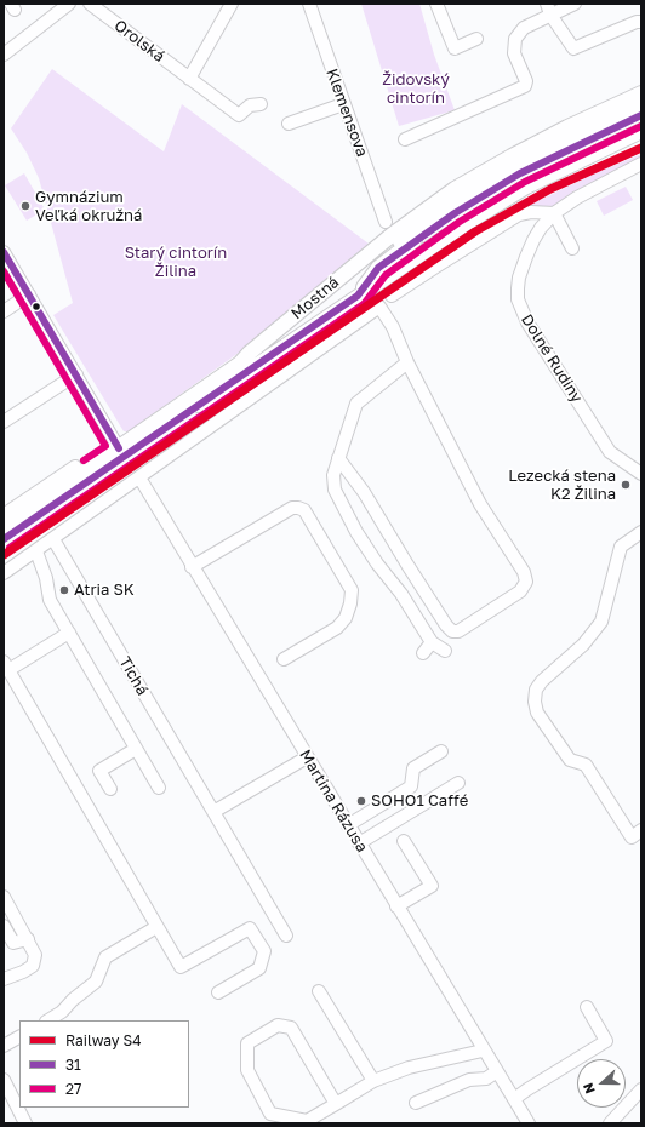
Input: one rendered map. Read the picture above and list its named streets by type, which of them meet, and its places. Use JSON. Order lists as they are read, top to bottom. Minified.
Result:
{"streets":{"main road":["Mostná"],"street":["Orolská","Klemensova","Dolné Rudiny","Tichá","Martina Rázusa"]},"parks":["Židovský cintorín","Starý cintorín Žilina"],"places":["Gymnázium Veľká okružná","Lezecká stena K2 Žilina","Atria SK","SOHO1 Caffé"],"lines":["transit line 31","transit line 27","rail line S4"],"legend":["Railway S4","31","27"],"north":"left"}
